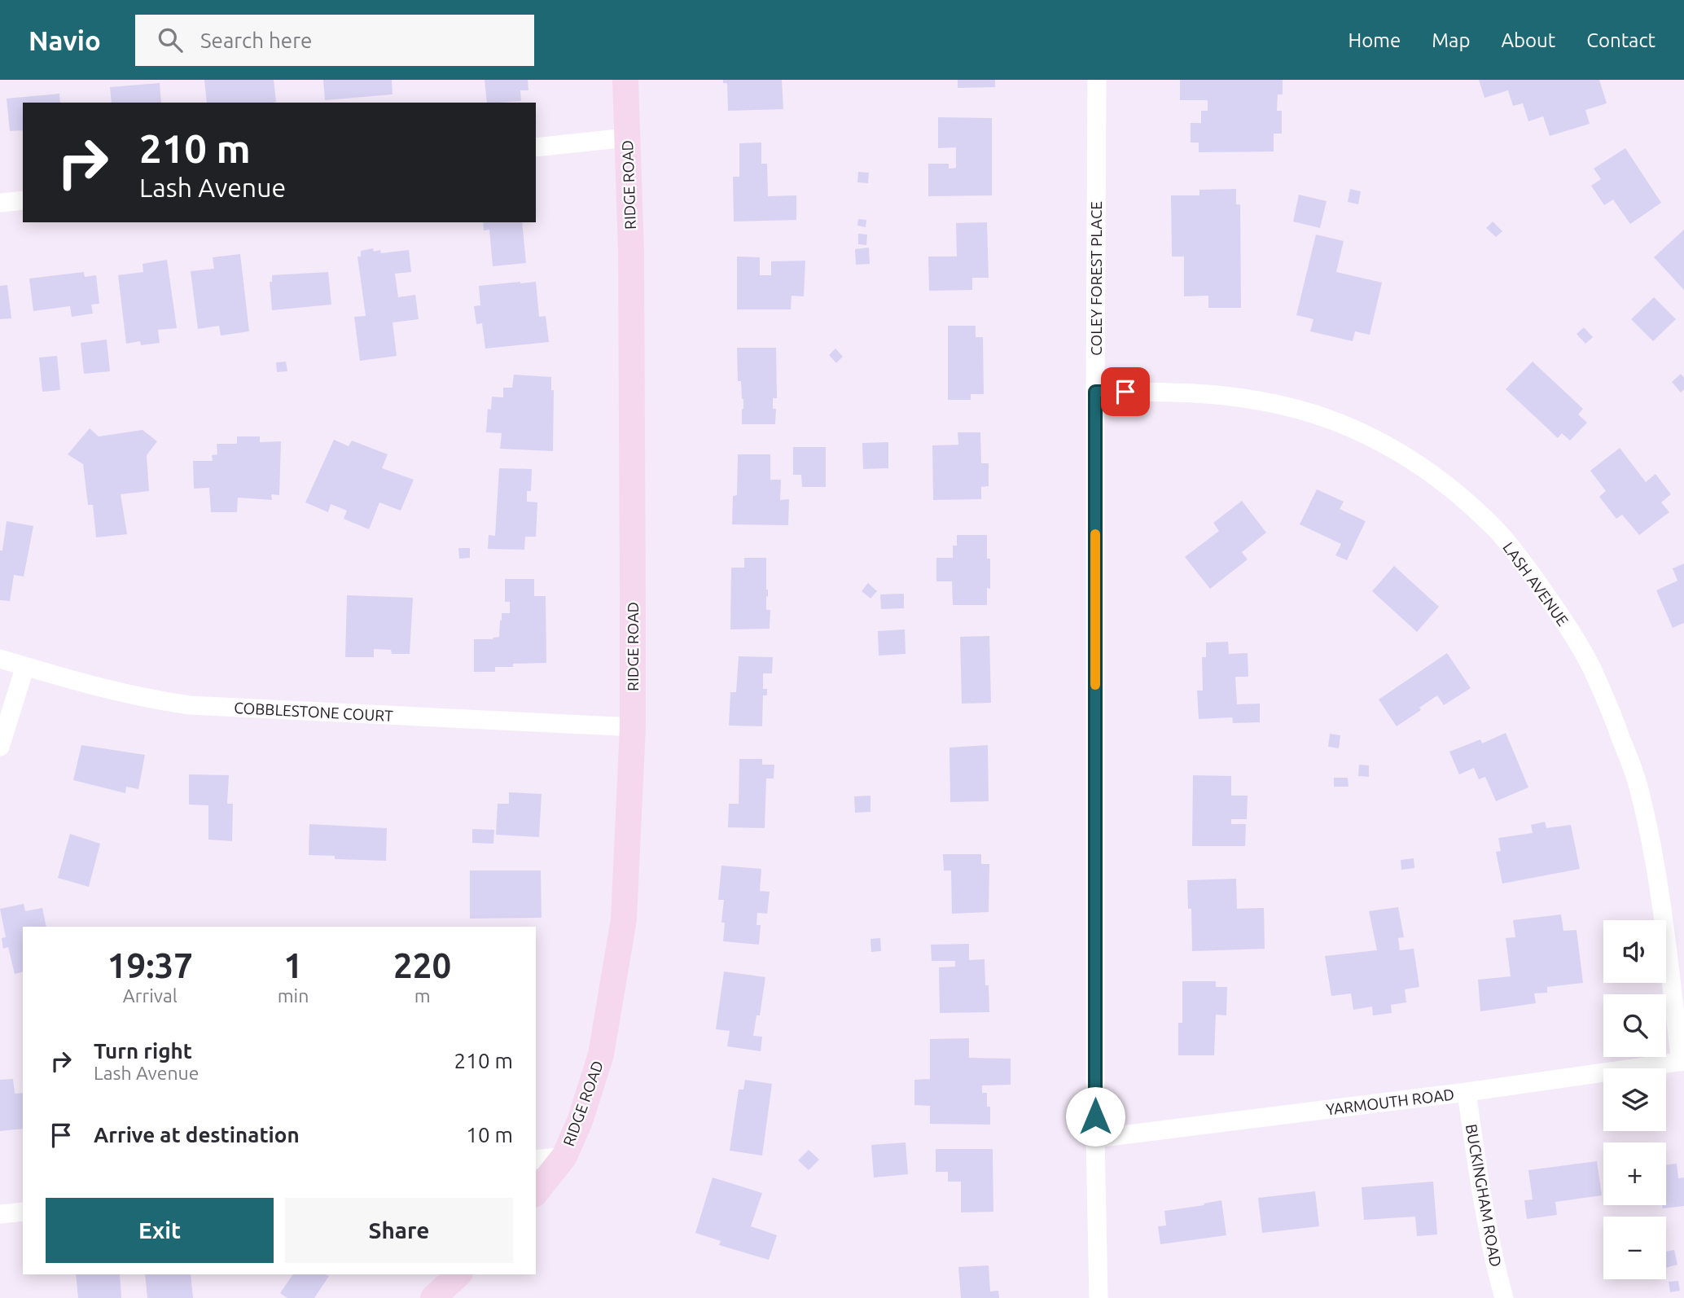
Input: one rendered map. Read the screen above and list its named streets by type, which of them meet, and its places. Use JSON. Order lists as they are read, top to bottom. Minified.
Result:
{"streets":{"street":["RIDGE ROAD","COLEY FOREST PLACE","LASH AVENUE","COBBLESTONE COURT","YARMOUTH ROAD","BUCKINGHAM ROAD"]},"crossings":[["RIDGE ROAD","COBBLESTONE COURT"],["COLEY FOREST PLACE","LASH AVENUE"],["COLEY FOREST PLACE","YARMOUTH ROAD"],["LASH AVENUE","YARMOUTH ROAD"],["YARMOUTH ROAD","BUCKINGHAM ROAD"]],"page":{"header":"Navio","search":"Search here","nav":["Home","Map","About","Contact"],"turn":["210 m","Lash Avenue"],"map_buttons":["+","−"],"eta":["19:37","Arrival","1","min","220","m"],"list":[{"name":"Turn right","note":"Lash Avenue","value":"210 m"},{"name":"Arrive at destination","value":"10 m"}],"buttons":["Exit","Share"]}}
